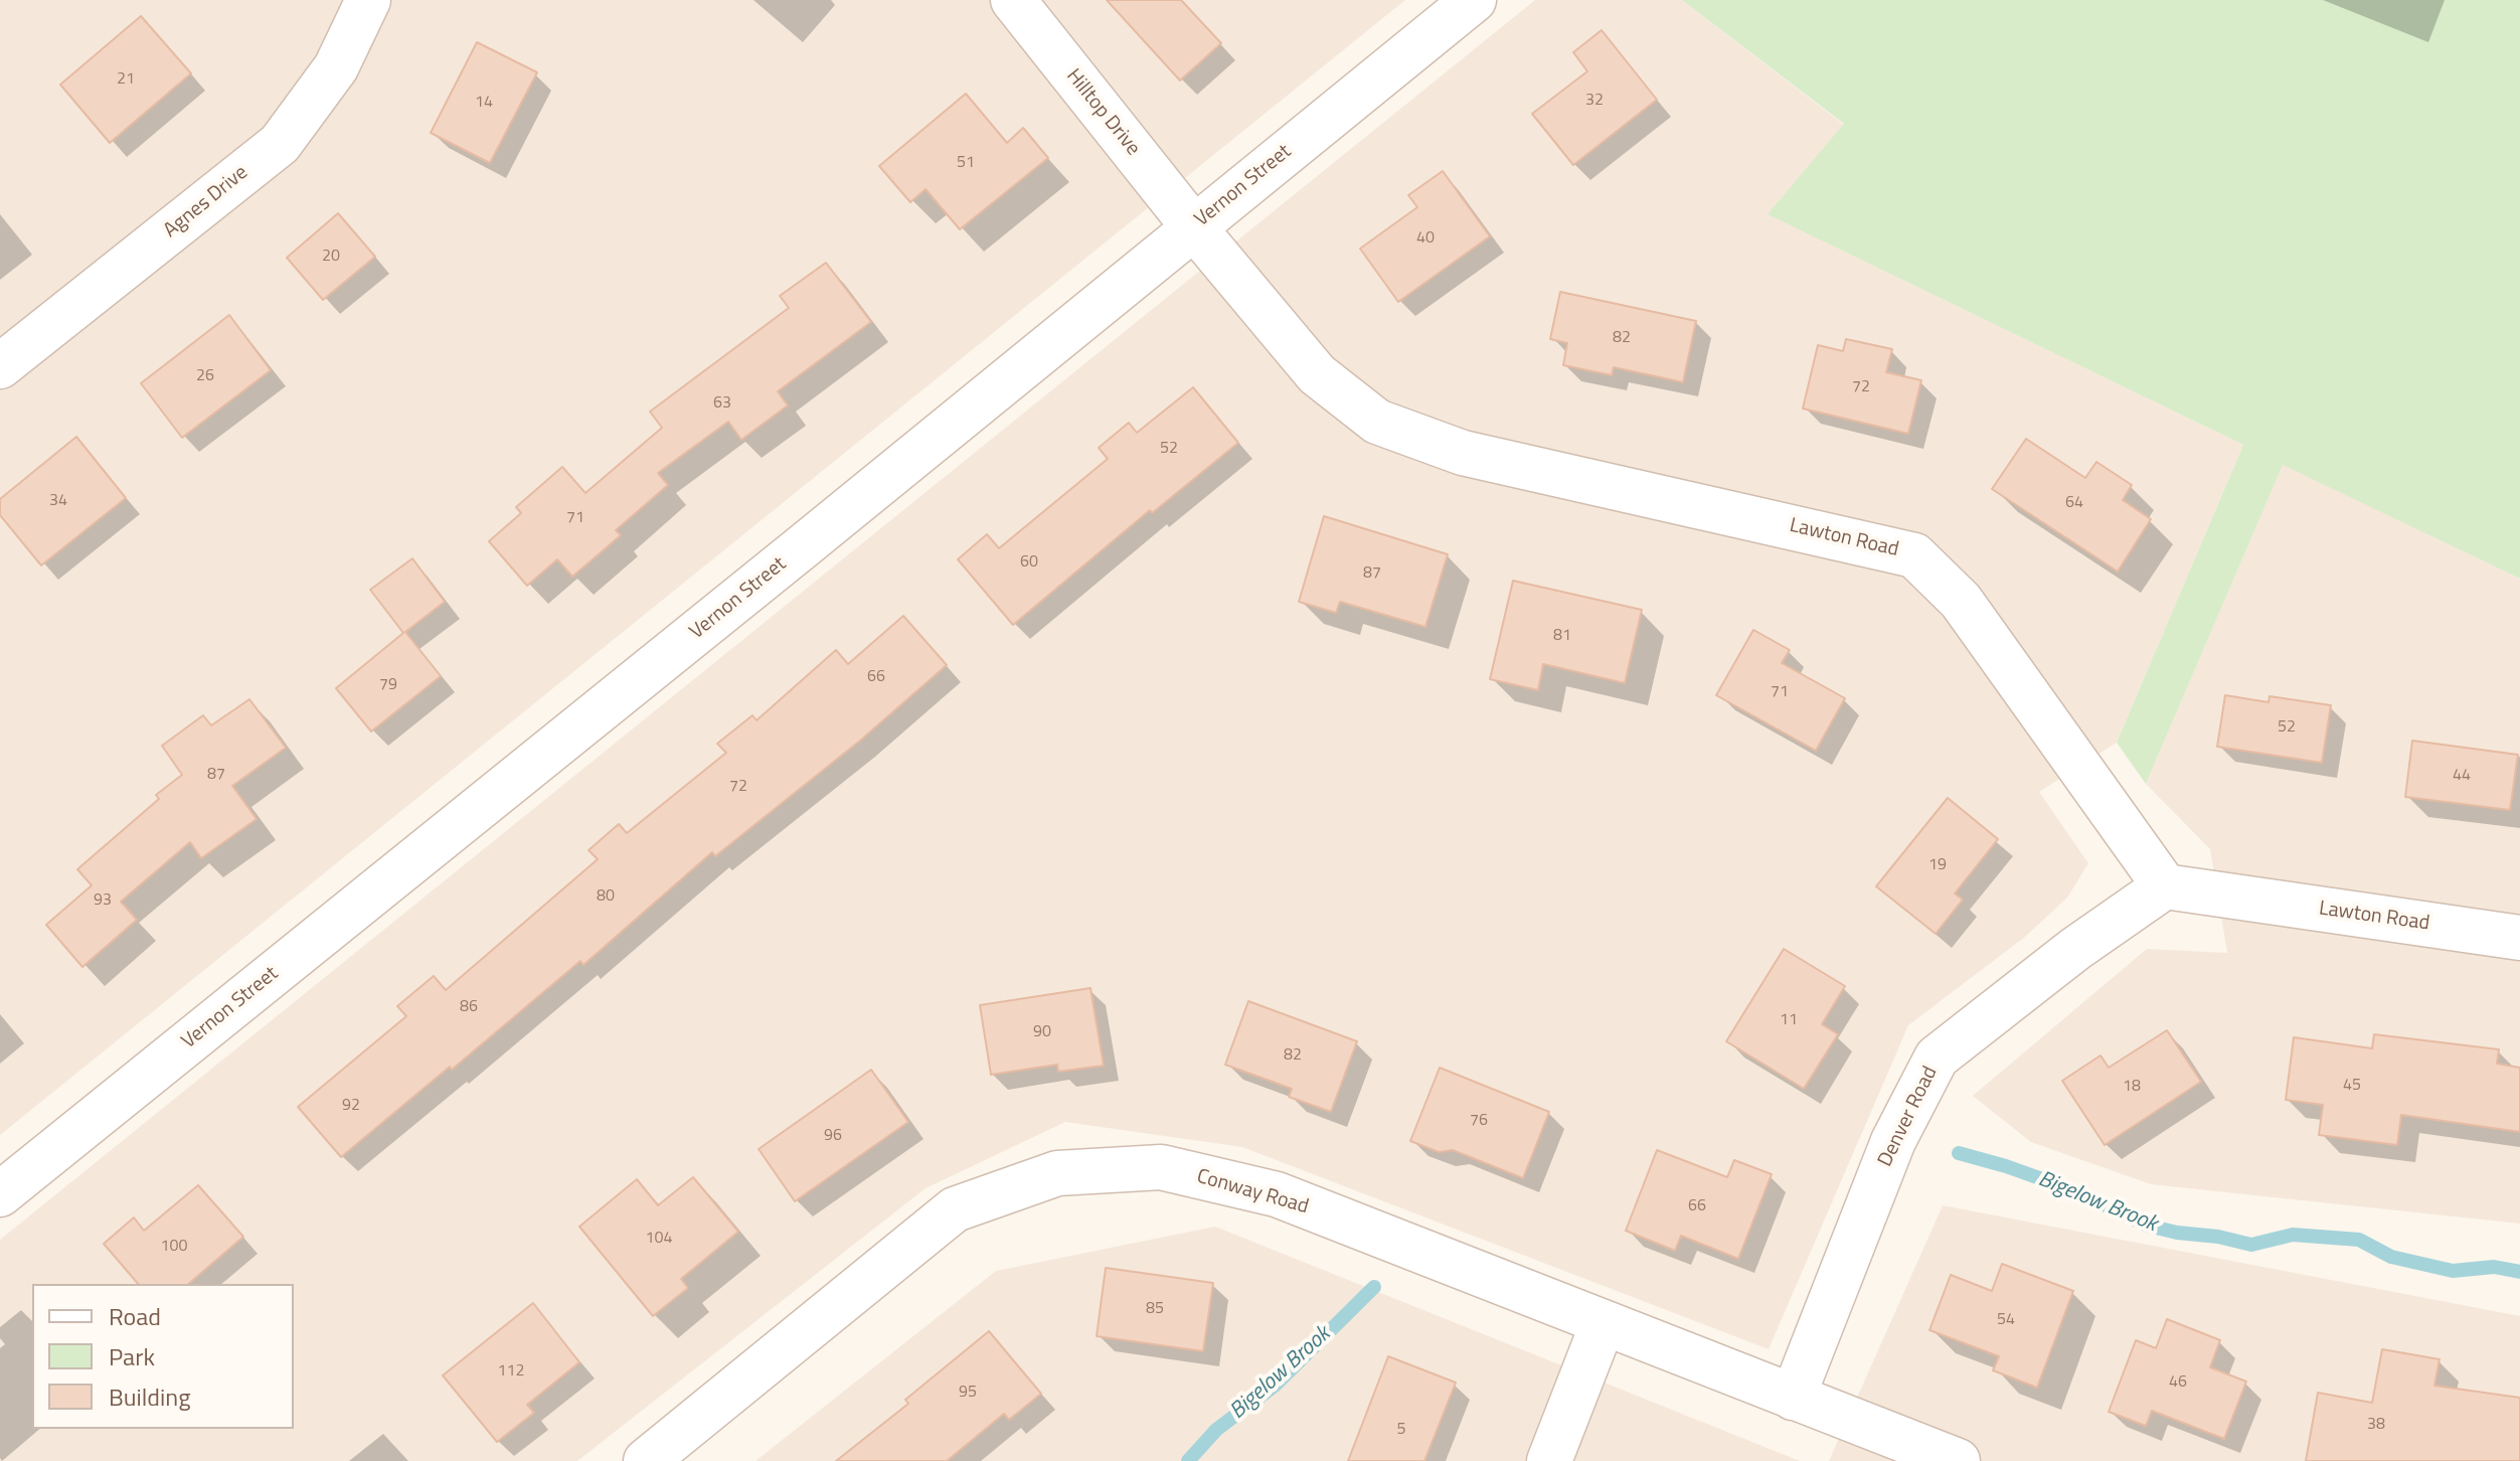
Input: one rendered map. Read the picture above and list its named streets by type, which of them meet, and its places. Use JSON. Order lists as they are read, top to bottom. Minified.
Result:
{"streets":{"street":["Hilltop Drive","Vernon Street","Agnes Drive","Lawton Road","Denver Road","Conway Road"]},"crossings":[["Hilltop Drive","Vernon Street"],["Hilltop Drive","Lawton Road"],["Vernon Street","Lawton Road"],["Lawton Road","Denver Road"],["Denver Road","Conway Road"]],"water":["Bigelow Brook"],"house_numbers":["21","32","14","51","40","20","82","26","72","63","52","34","64","71","60","87","81","66","79","71","52","87","44","72","19","80","93","86","11","90","82","45","18","92","76","96","66","104","100","85","54","112","46","95","38","5"],"legend":["Road","Park","Building"]}
